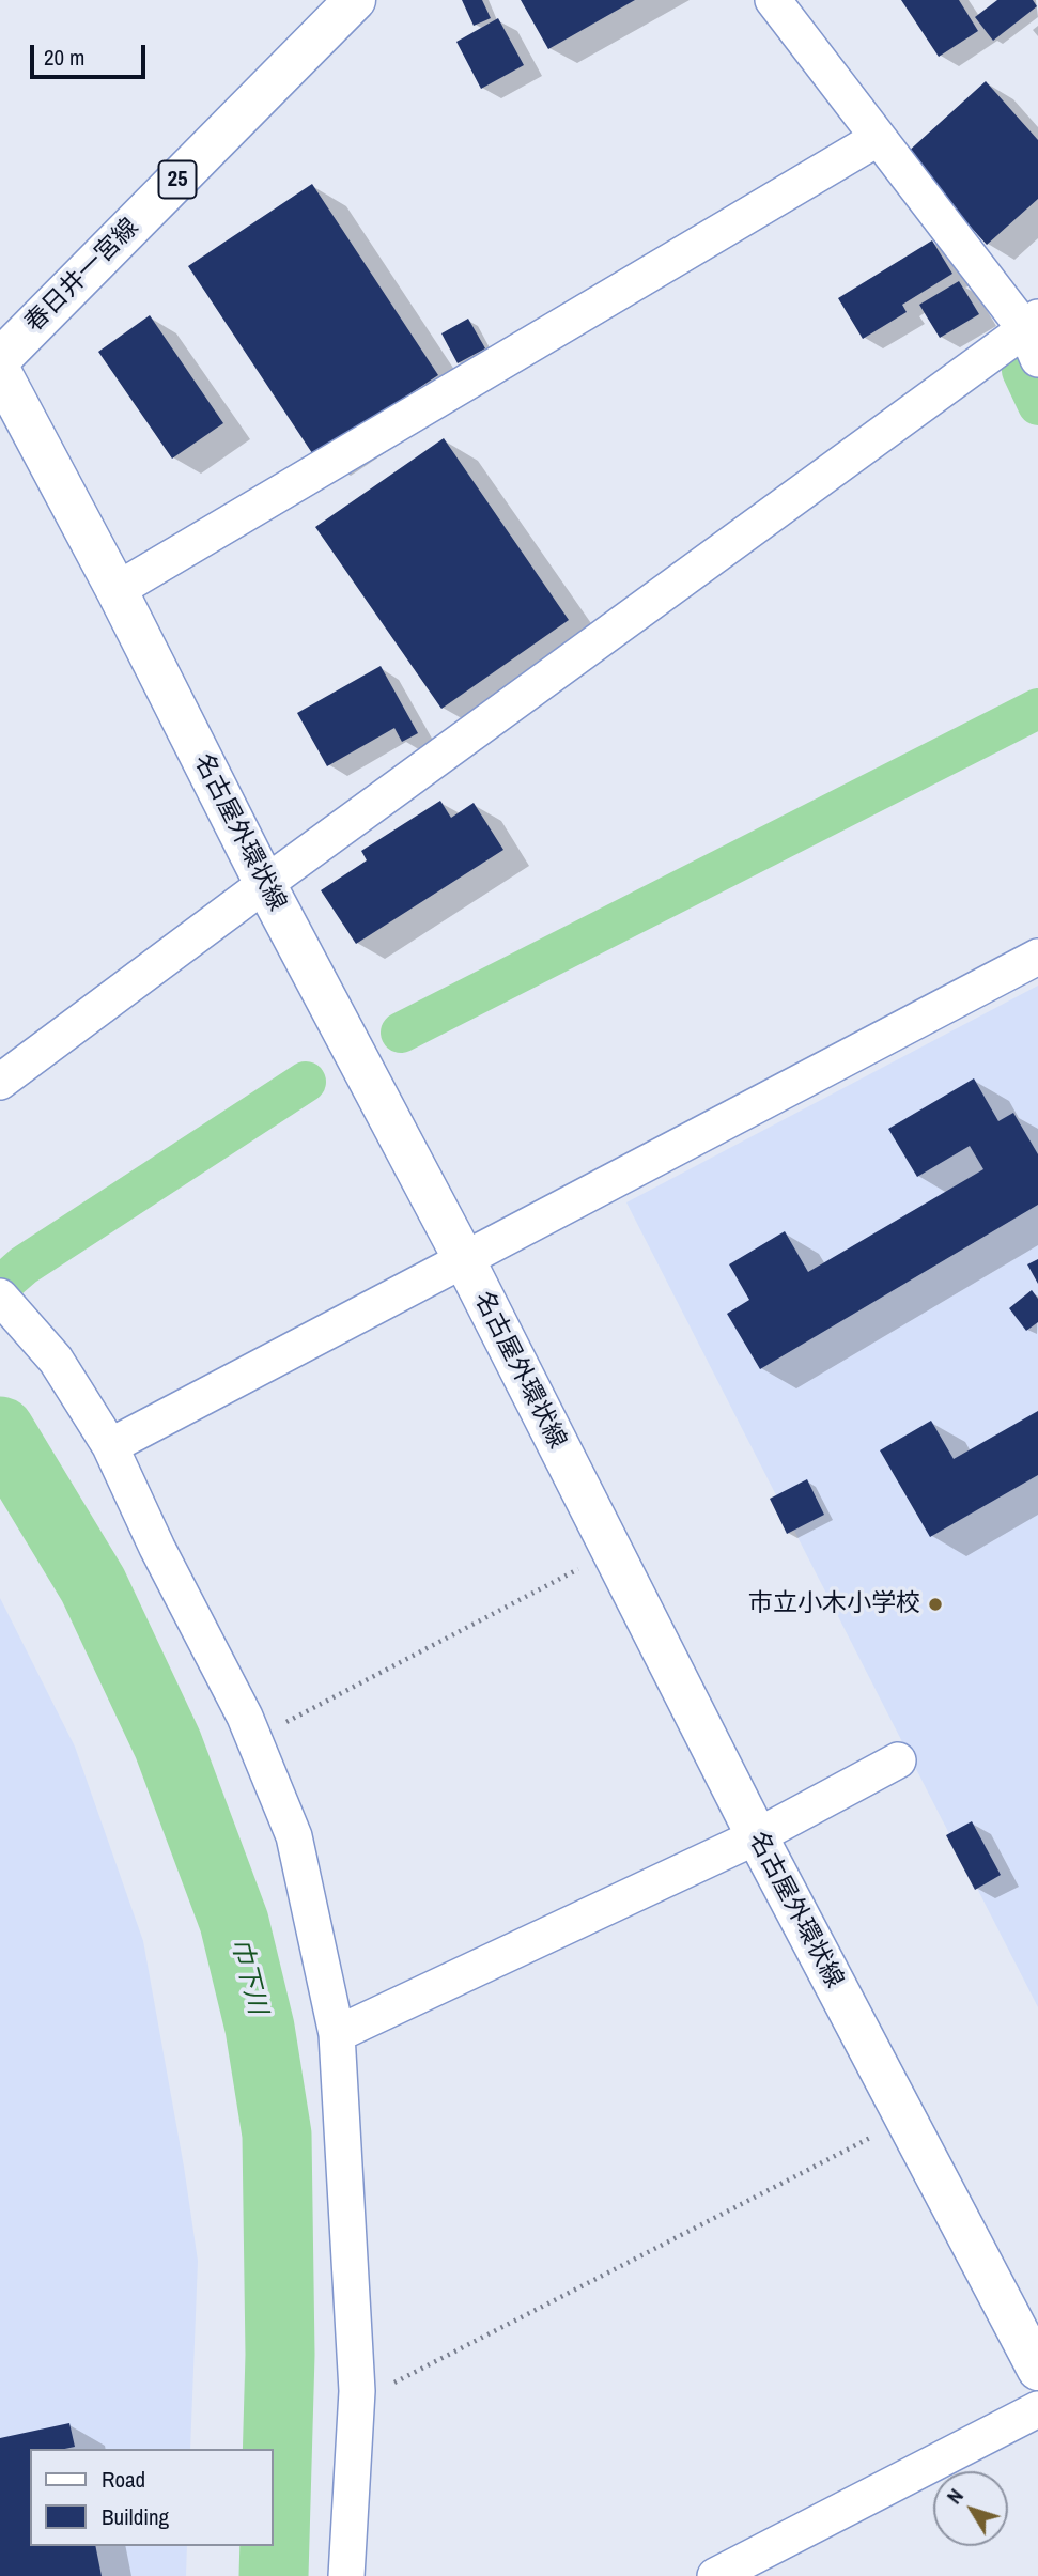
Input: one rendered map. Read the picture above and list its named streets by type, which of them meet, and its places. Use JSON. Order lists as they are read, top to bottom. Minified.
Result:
{"streets":{"main road":["25","春日井一宮線","名古屋外環状線"]},"water":["巾下川"],"places":["市立小木小学校"],"legend":["Road","Building"],"scale_bar":"20 m","north":"top left"}
